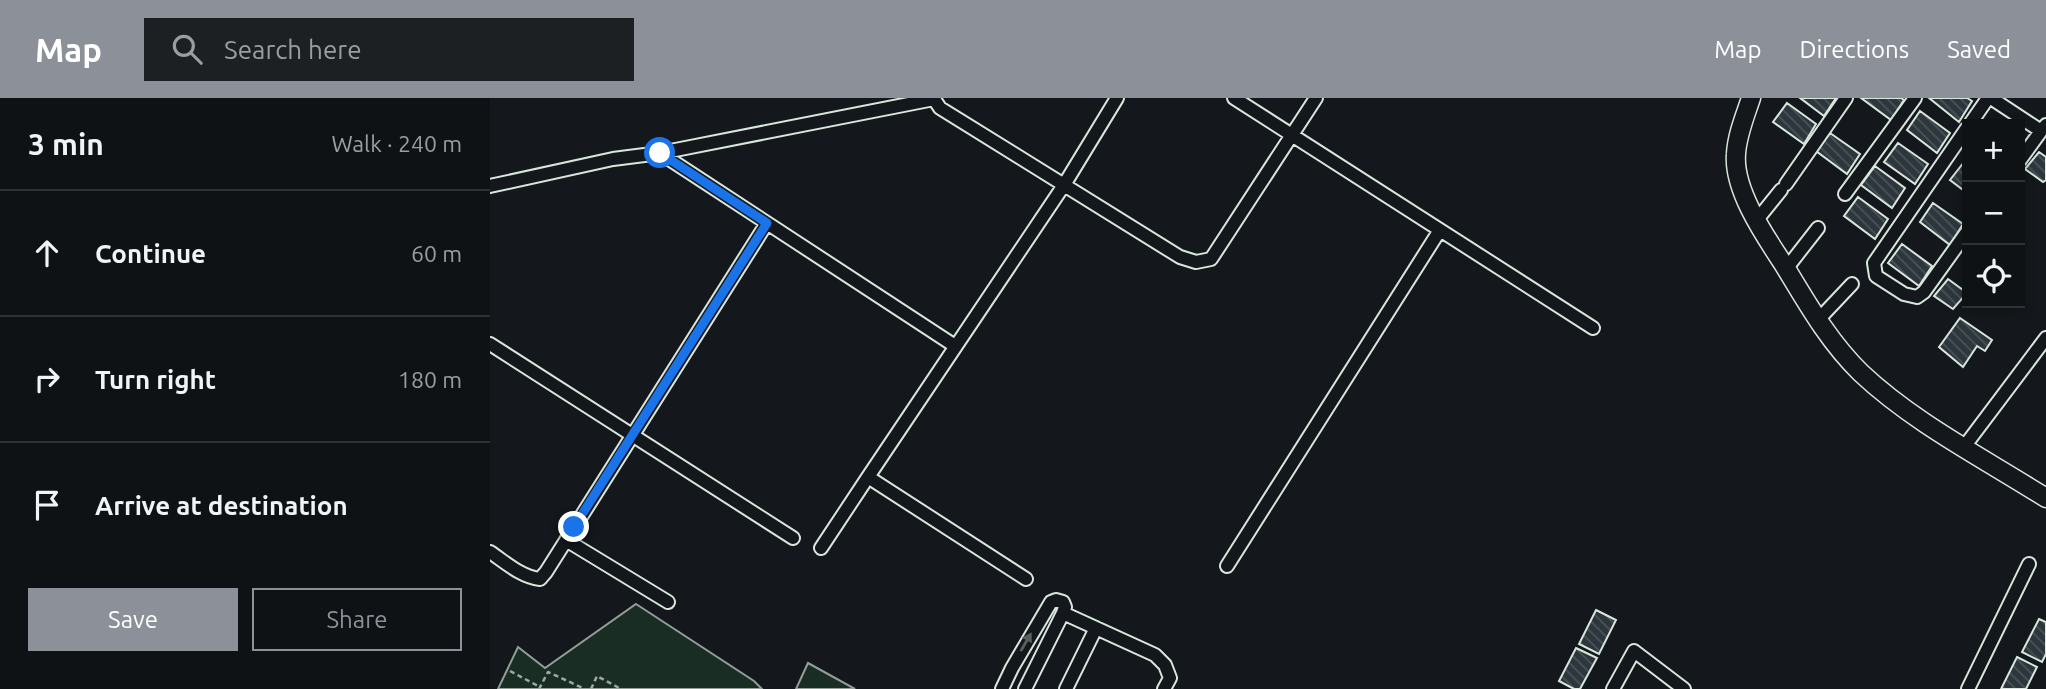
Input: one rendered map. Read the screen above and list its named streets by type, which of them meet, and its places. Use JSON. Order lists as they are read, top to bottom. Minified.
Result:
{"page":{"header":"Map","search":"Search here","nav":["Map","Directions","Saved"],"heading":["3 min","Walk · 240 m"],"map_buttons":["+","−"],"list":[["Continue","60 m"],["Turn right","180 m"],"Arrive at destination"],"buttons":["Save","Share"]}}
